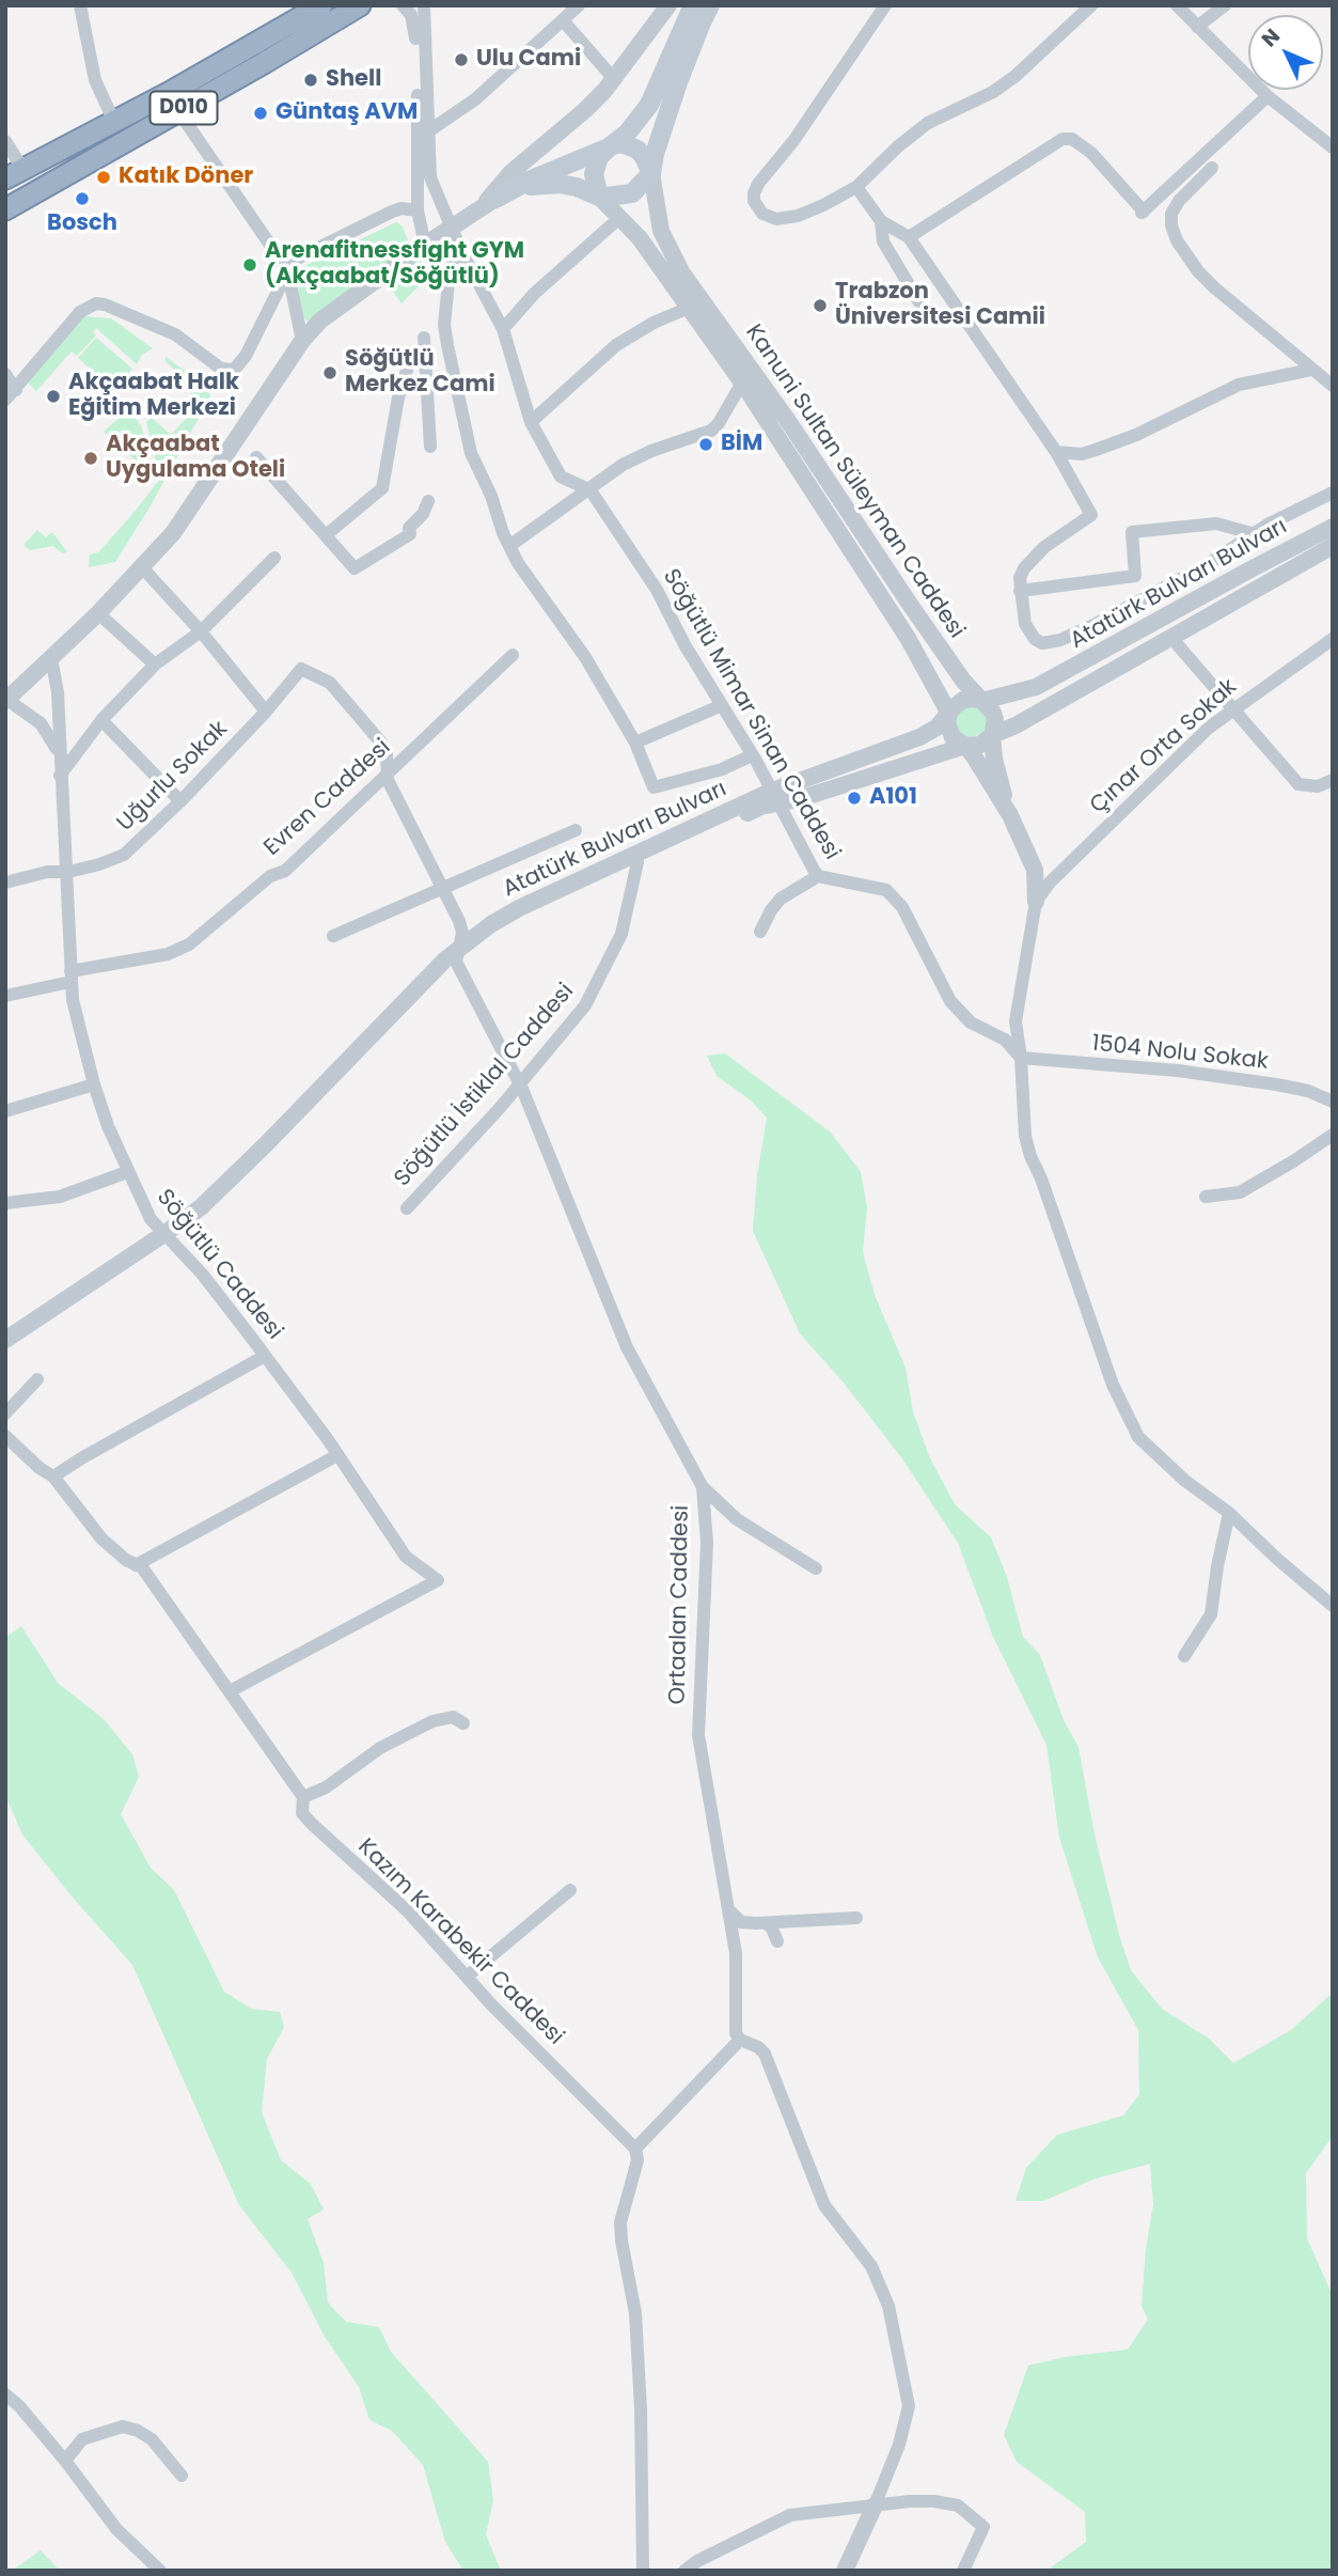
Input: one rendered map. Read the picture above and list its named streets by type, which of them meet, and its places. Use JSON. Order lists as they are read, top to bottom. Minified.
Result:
{"streets":{"highway":["D010"],"street":["Kanuni Sultan Süleyman Caddesi","Atatürk Bulvarı Bulvarı","Söğütlü Mimar Sinan Caddesi","Çınar Orta Sokak","Uğurlu Sokak","Evren Caddesi","1504 Nolu Sokak","Söğütlü İstiklal Caddesi","Söğütlü Caddesi","Ortaalan Caddesi","Kazım Karabekir Caddesi"]},"crossings":[["Kanuni Sultan Süleyman Caddesi","Atatürk Bulvarı Bulvarı"],["Kanuni Sultan Süleyman Caddesi","Çınar Orta Sokak"],["Atatürk Bulvarı Bulvarı","Söğütlü Mimar Sinan Caddesi"],["Atatürk Bulvarı Bulvarı","Söğütlü İstiklal Caddesi"],["Atatürk Bulvarı Bulvarı","Söğütlü Caddesi"],["Atatürk Bulvarı Bulvarı","Ortaalan Caddesi"],["Söğütlü Mimar Sinan Caddesi","1504 Nolu Sokak"],["Uğurlu Sokak","Söğütlü Caddesi"],["Uğurlu Sokak","Ortaalan Caddesi"],["Evren Caddesi","Söğütlü Caddesi"],["Evren Caddesi","Ortaalan Caddesi"],["Söğütlü İstiklal Caddesi","Ortaalan Caddesi"],["Söğütlü Caddesi","Kazım Karabekir Caddesi"]],"places":["Ulu Cami","Shell","Güntaş AVM","Katık Döner","Bosch","Arenafitnessfight GYM (Akçaabat/Söğütlü)","Trabzon Üniversitesi Camii","Söğütlü Merkez Cami","Akçaabat Halk Eğitim Merkezi","BİM","Akçaabat Uygulama Oteli","A101"],"north":"top left"}
